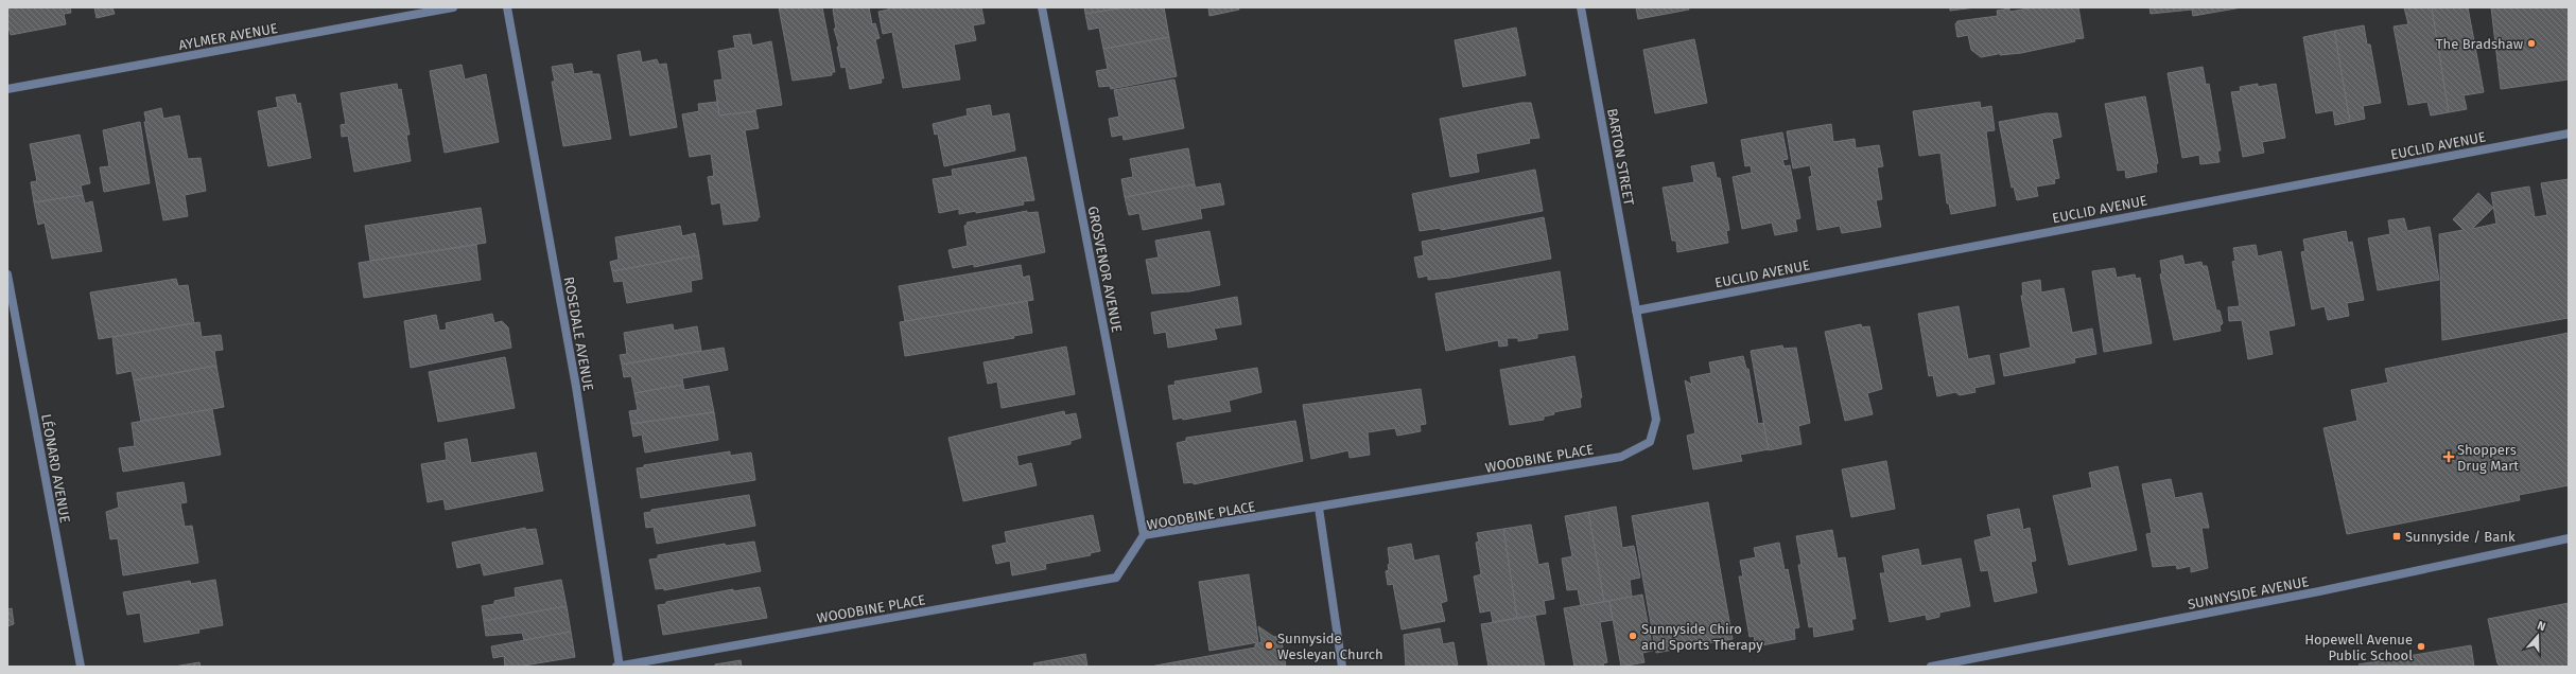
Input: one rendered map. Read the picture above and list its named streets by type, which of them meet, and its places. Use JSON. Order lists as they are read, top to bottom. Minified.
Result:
{"streets":{"street":["AYLMER AVENUE","EUCLID AVENUE","BARTON STREET","GROSVENOR AVENUE","ROSEDALE AVENUE","WOODBINE PLACE","LÉONARD AVENUE","SUNNYSIDE AVENUE"]},"crossings":[["EUCLID AVENUE","BARTON STREET"],["EUCLID AVENUE","WOODBINE PLACE"],["BARTON STREET","WOODBINE PLACE"],["GROSVENOR AVENUE","WOODBINE PLACE"],["ROSEDALE AVENUE","WOODBINE PLACE"]],"places":{"other":["The Bradshaw","Sunnyside Chiro and Sports Therapy","Sunnyside Wesleyan Church","Hopewell Avenue Public School"],"health":["Shoppers Drug Mart"],"transit":["Sunnyside / Bank"]},"north":"top"}
